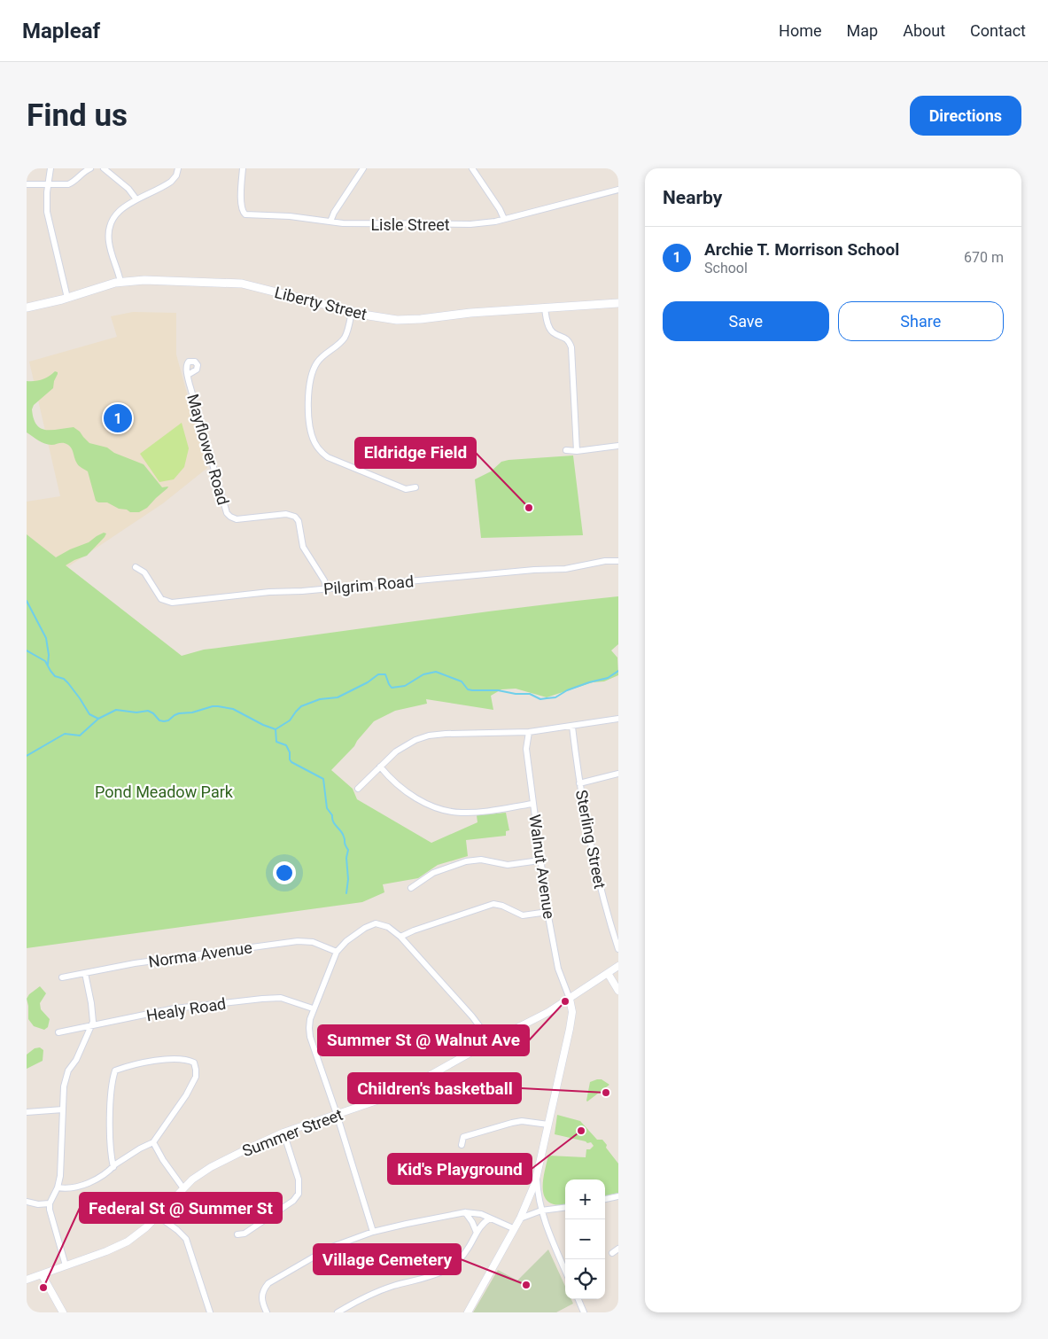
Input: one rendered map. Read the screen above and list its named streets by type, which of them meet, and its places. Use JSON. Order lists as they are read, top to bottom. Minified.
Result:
{"streets":{"main road":["Liberty Street"],"street":["Lisle Street","Mayflower Road","Pilgrim Road","Sterling Street","Walnut Avenue","Norma Avenue","Healy Road","Summer Street"]},"crossings":[["Mayflower Road","Pilgrim Road"],["Walnut Avenue","Summer Street"]],"parks":["Pond Meadow Park"],"places":["Eldridge Field","Summer St @ Walnut Ave","Children's basketball","Kid's Playground","Village Cemetery","Federal St @ Summer St"],"page":{"header":"Mapleaf","nav":["Home","Map","About","Contact"],"buttons":["Directions",["Save","Share"]],"title":"Find us","heading":"Nearby","list":[{"mark":"1","name":"Archie T. Morrison School","note":"School","value":"670 m"}],"pins":"1","map_buttons":["+","−"]}}
